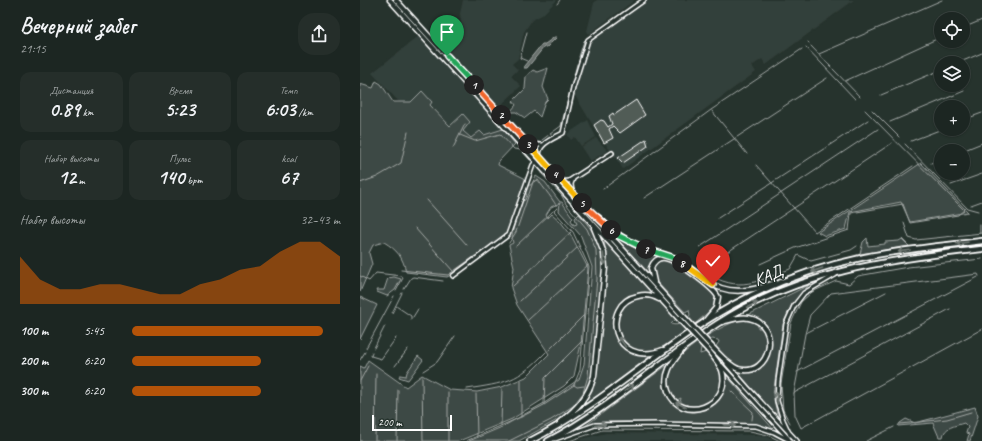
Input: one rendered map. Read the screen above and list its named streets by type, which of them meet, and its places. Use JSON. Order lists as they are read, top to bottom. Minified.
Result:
{"streets":{"highway":["КАД"]},"scale_bar":"200 m","page":{"heading":["Вечерний забег","21:15"],"map_buttons":["+","−"],"stats":[["Дистанция","0.89 km"],["Время","5:23"],["Темп","6:03 /km"],["Набор высоты","12 m"],["Пульс","140 bpm"],["kcal","67"]],"pins":["1","2","3","4","5","6","7","8"],"chart":["Набор высоты","32–43 m"],"list":[{"name":"100 m","note":"5:45"},{"name":"200 m","note":"6:20"},{"name":"300 m","note":"6:20"}],"scale":"200 m"}}
